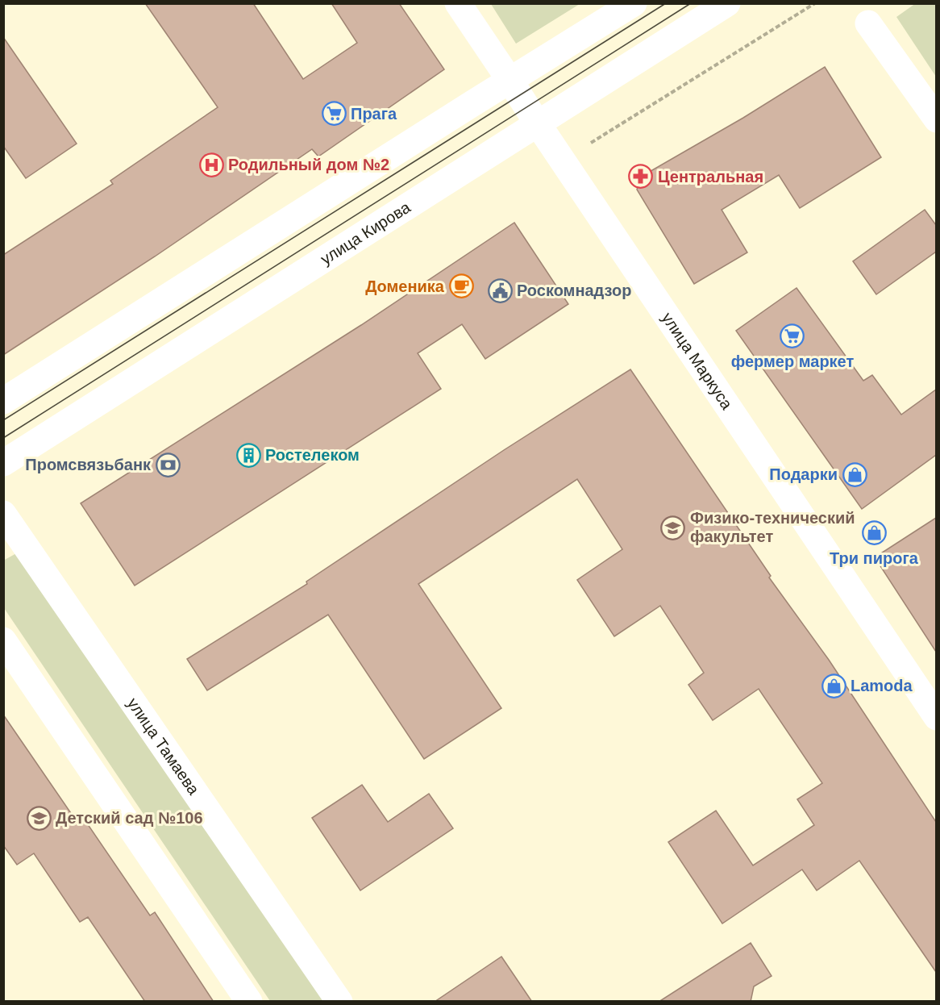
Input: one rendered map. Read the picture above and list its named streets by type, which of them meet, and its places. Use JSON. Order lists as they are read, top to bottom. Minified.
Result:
{"streets":{"street":["улица Кирова","улица Маркуса","улица Тамаева"]},"crossings":[["улица Кирова","улица Маркуса"]],"places":{"supermarket":["Прага","фермер маркет"],"hospital":["Родильный дом №2"],"pharmacy":["Центральная"],"cafe":["Доменика"],"public building":["Роскомнадзор"],"building":["Ростелеком"],"bank":["Промсвязьбанк"],"shop":["Подарки","Три пирога","Lamoda"],"school or university":["Физико-технический факультет","Детский сад №106"]}}
